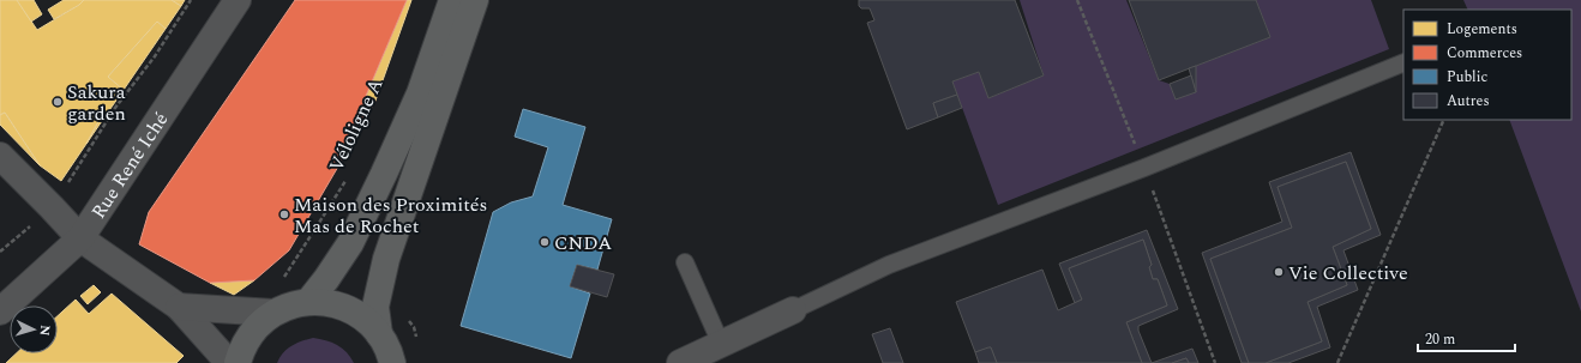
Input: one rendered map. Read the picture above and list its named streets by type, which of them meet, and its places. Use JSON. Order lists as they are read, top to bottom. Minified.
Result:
{"streets":{"street":["Rue René Iché"],"path":["Véloligne A"]},"places":["Sakura garden","Maison des Proximités Mas de Rochet","CNDA","Vie Collective"],"legend":["Logements","Commerces","Public","Autres"],"scale_bar":"20 m","north":"right"}
